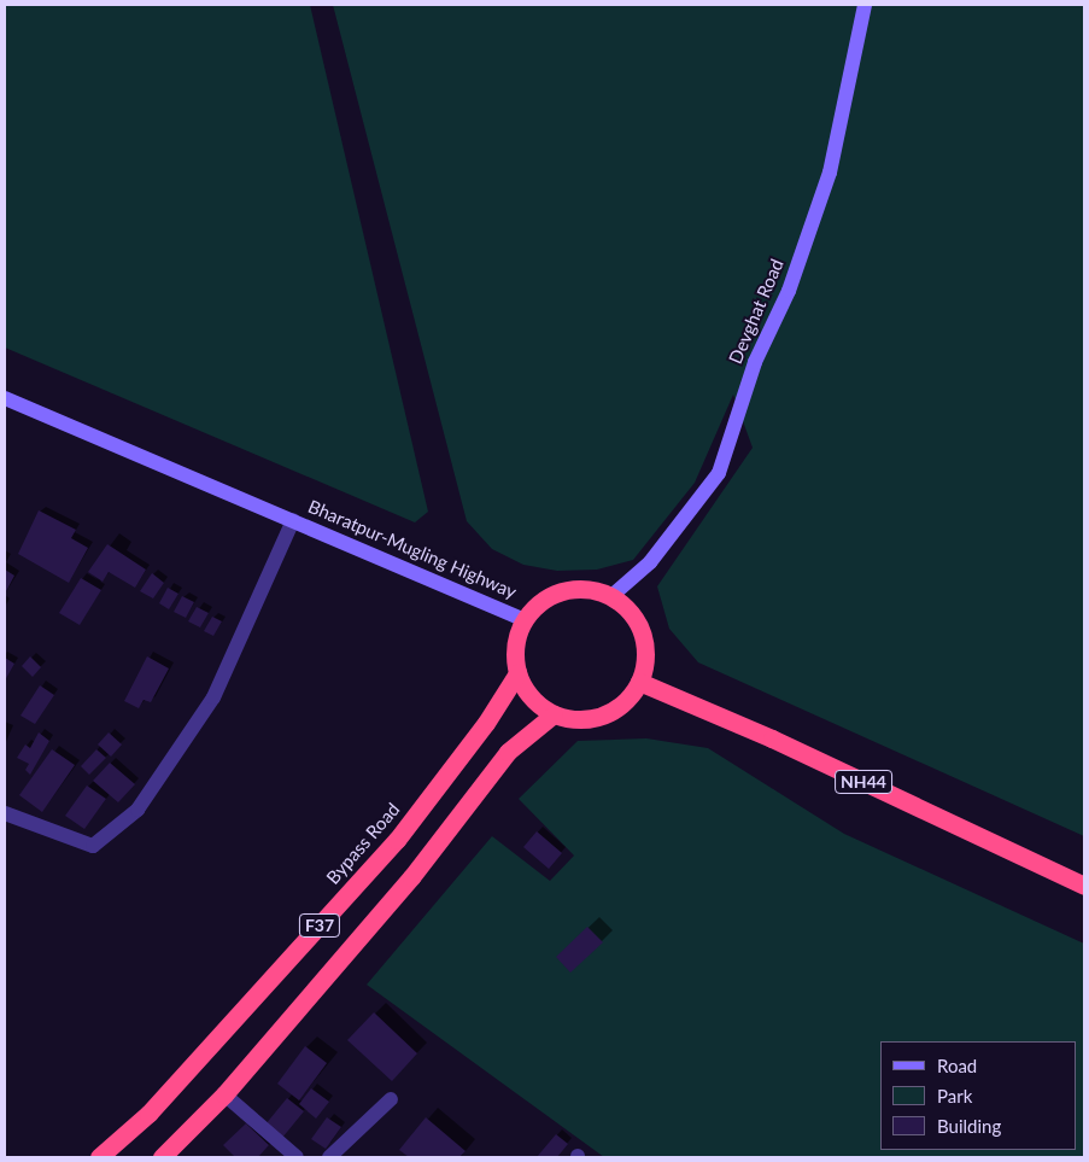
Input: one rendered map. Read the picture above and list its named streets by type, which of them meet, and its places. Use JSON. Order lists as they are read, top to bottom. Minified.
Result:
{"streets":{"highway":["Bharatpur-Mugling Highway","NH44","Bypass Road","F37"],"street":["Devghat Road"]},"crossings":[["Devghat Road","Bharatpur-Mugling Highway"],["Devghat Road","NH44"],["Devghat Road","Bypass Road"],["Devghat Road","F37"],["Bharatpur-Mugling Highway","NH44"],["Bharatpur-Mugling Highway","Bypass Road"],["Bharatpur-Mugling Highway","F37"],["NH44","Bypass Road"],["NH44","F37"],["Bypass Road","F37"]],"legend":["Road","Park","Building"]}
